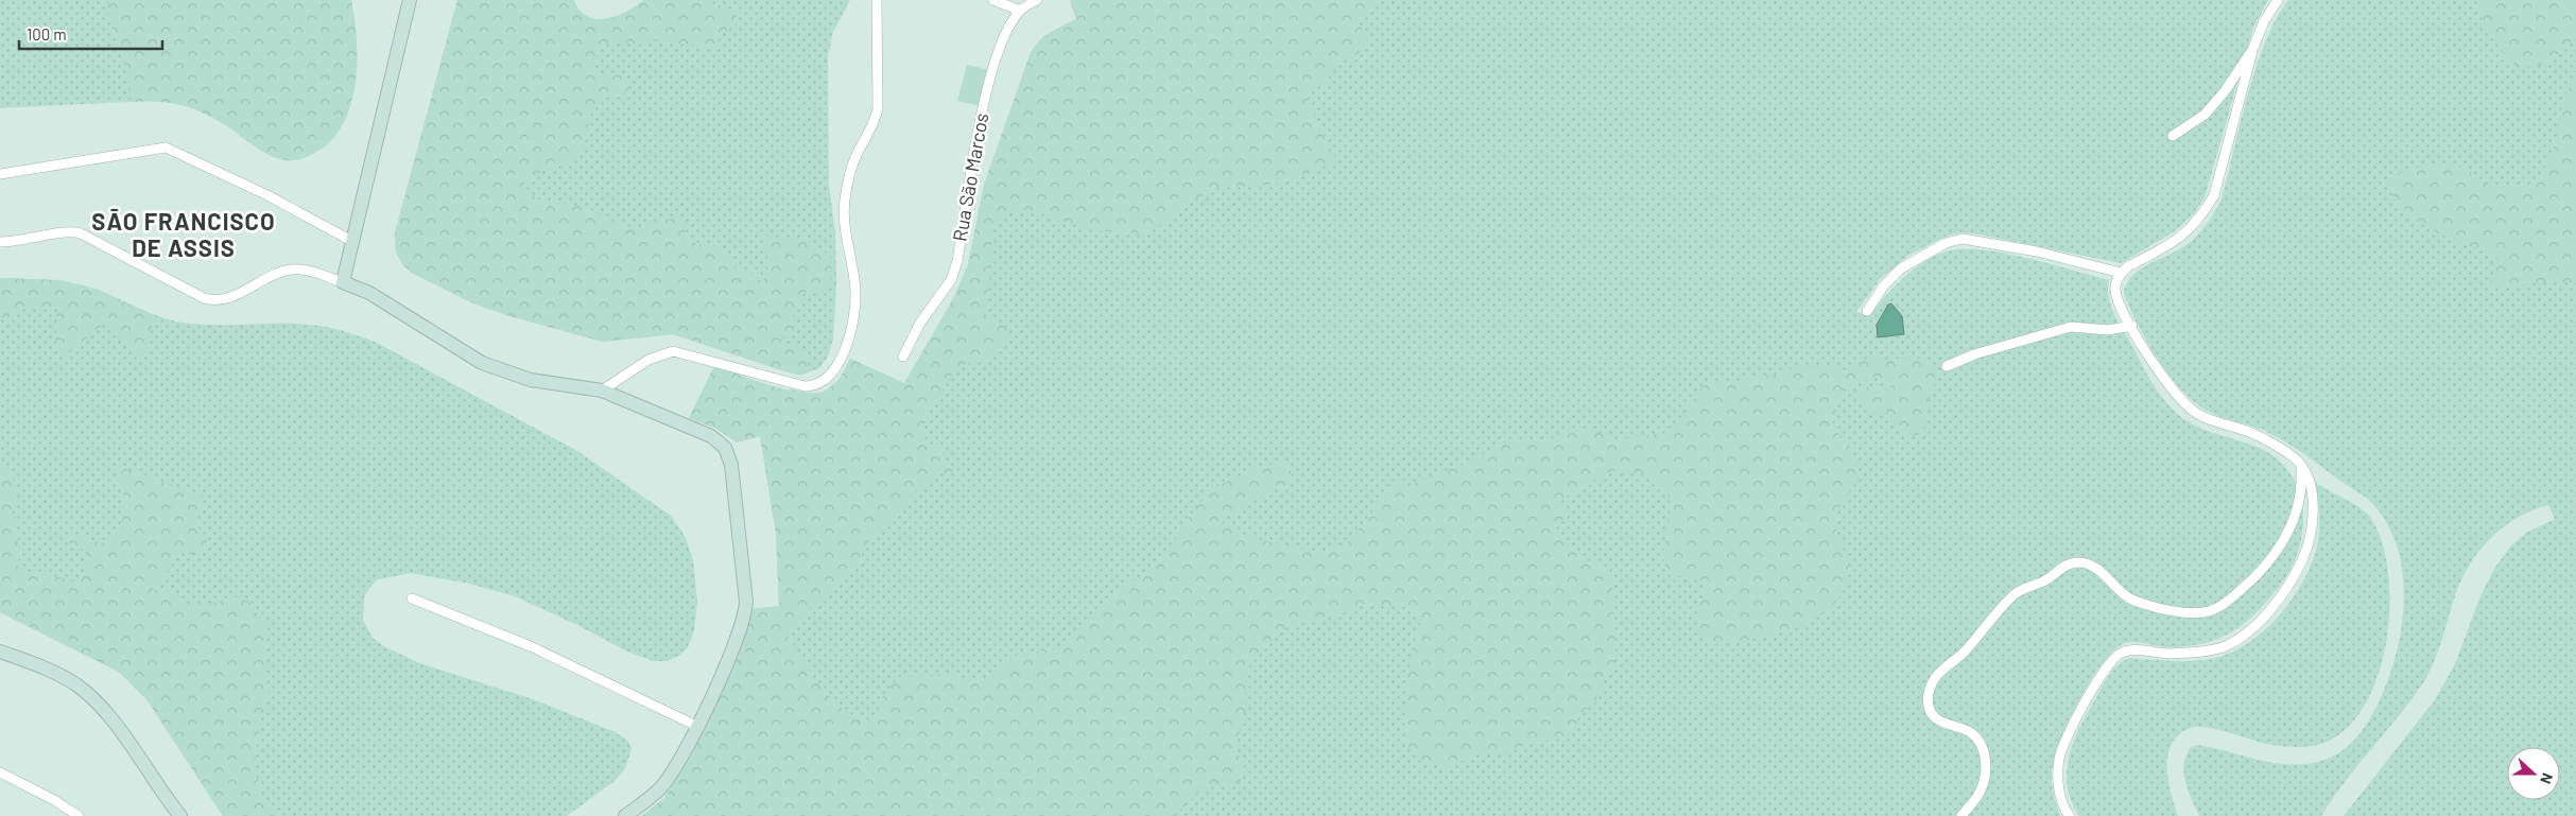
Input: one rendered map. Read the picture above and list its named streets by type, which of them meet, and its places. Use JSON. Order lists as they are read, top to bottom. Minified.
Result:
{"streets":{"street":["Rua São Marcos"]},"districts":["SÃO FRANCISCO DE ASSIS"],"scale_bar":"100 m","north":"right"}
